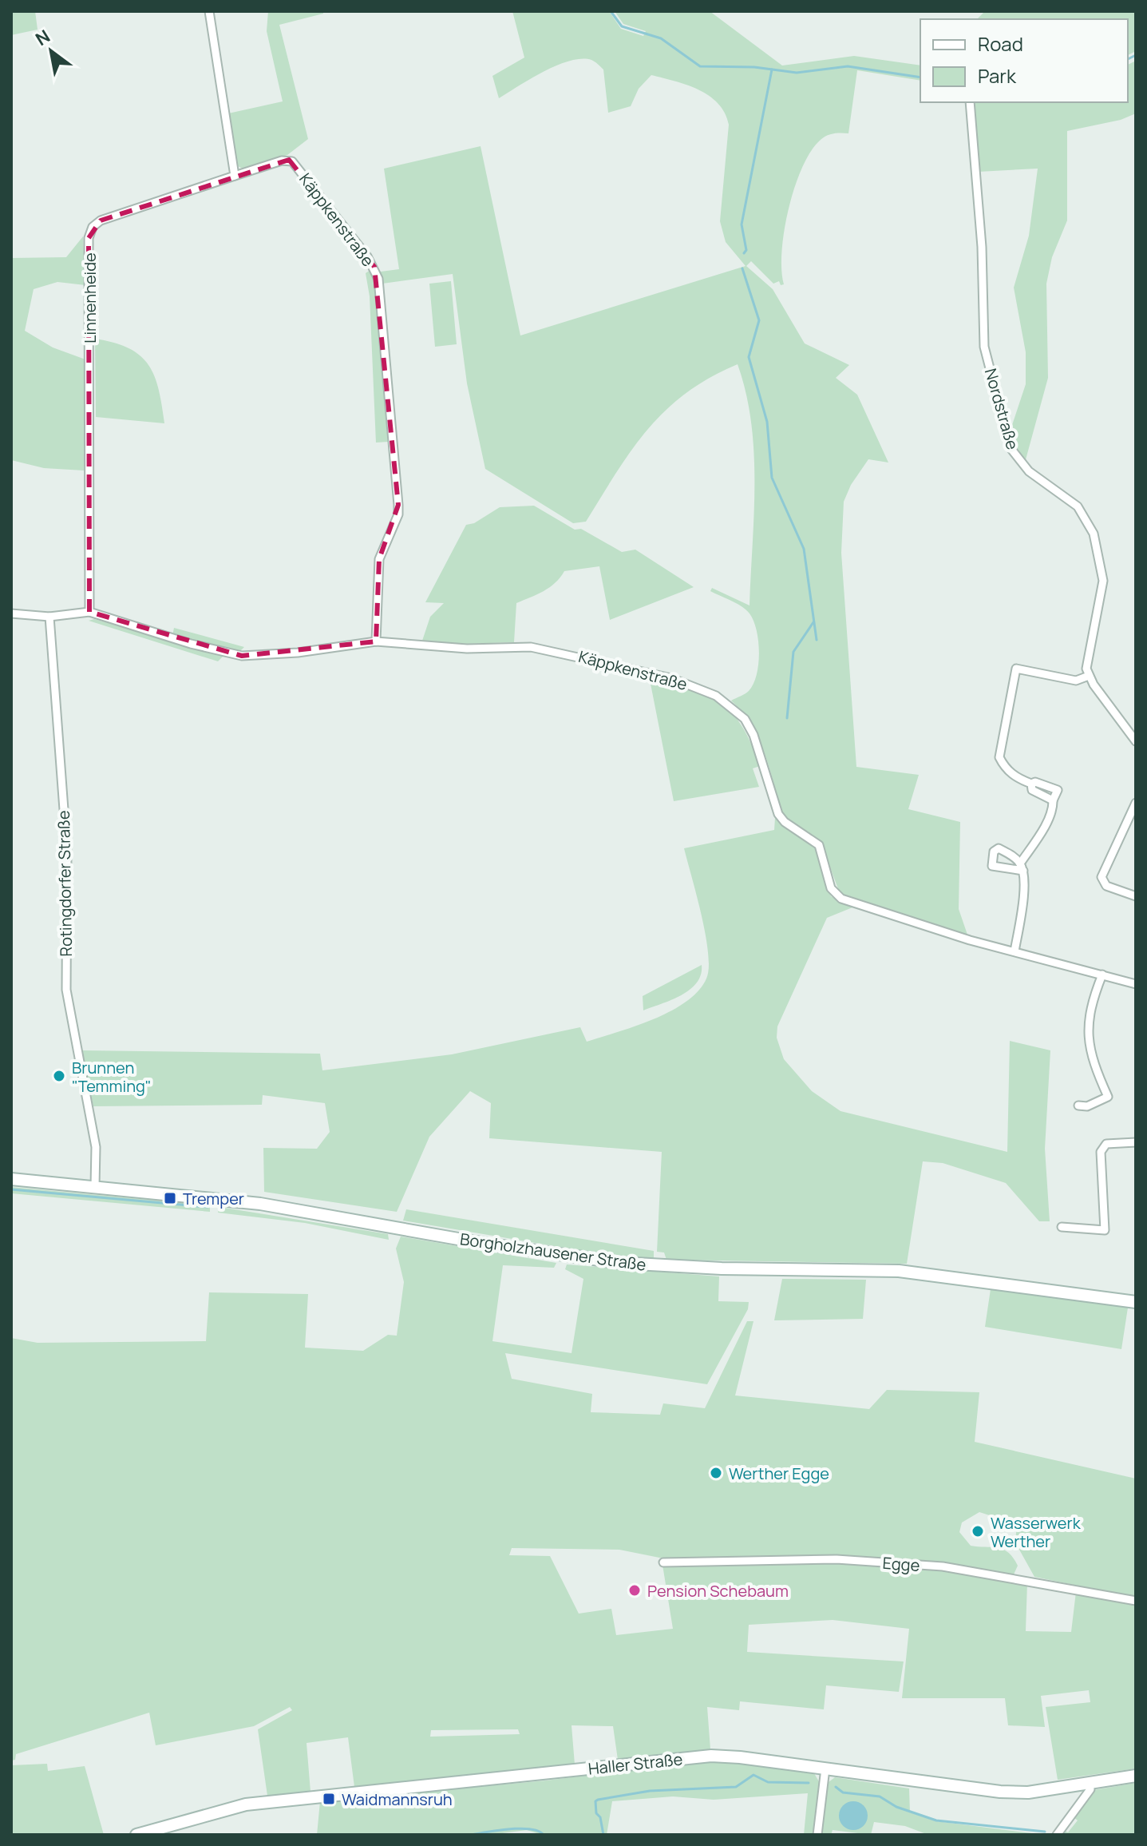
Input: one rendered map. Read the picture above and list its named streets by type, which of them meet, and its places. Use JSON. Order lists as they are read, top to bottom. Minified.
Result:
{"streets":{"main road":["Borgholzhausener Straße","Haller Straße"],"street":["Käppkenstraße","Linnenheide","Nordstraße","Rotingdorfer Straße","Egge"]},"crossings":[["Käppkenstraße","Linnenheide"],["Käppkenstraße","Rotingdorfer Straße"],["Rotingdorfer Straße","Borgholzhausener Straße"]],"places":{"other":["Brunnen \"Temming\"","Werther Egge","Wasserwerk Werther","Pension Schebaum"],"transit":["Tremper","Waidmannsruh"]},"legend":["Road","Park"],"north":"top left"}
